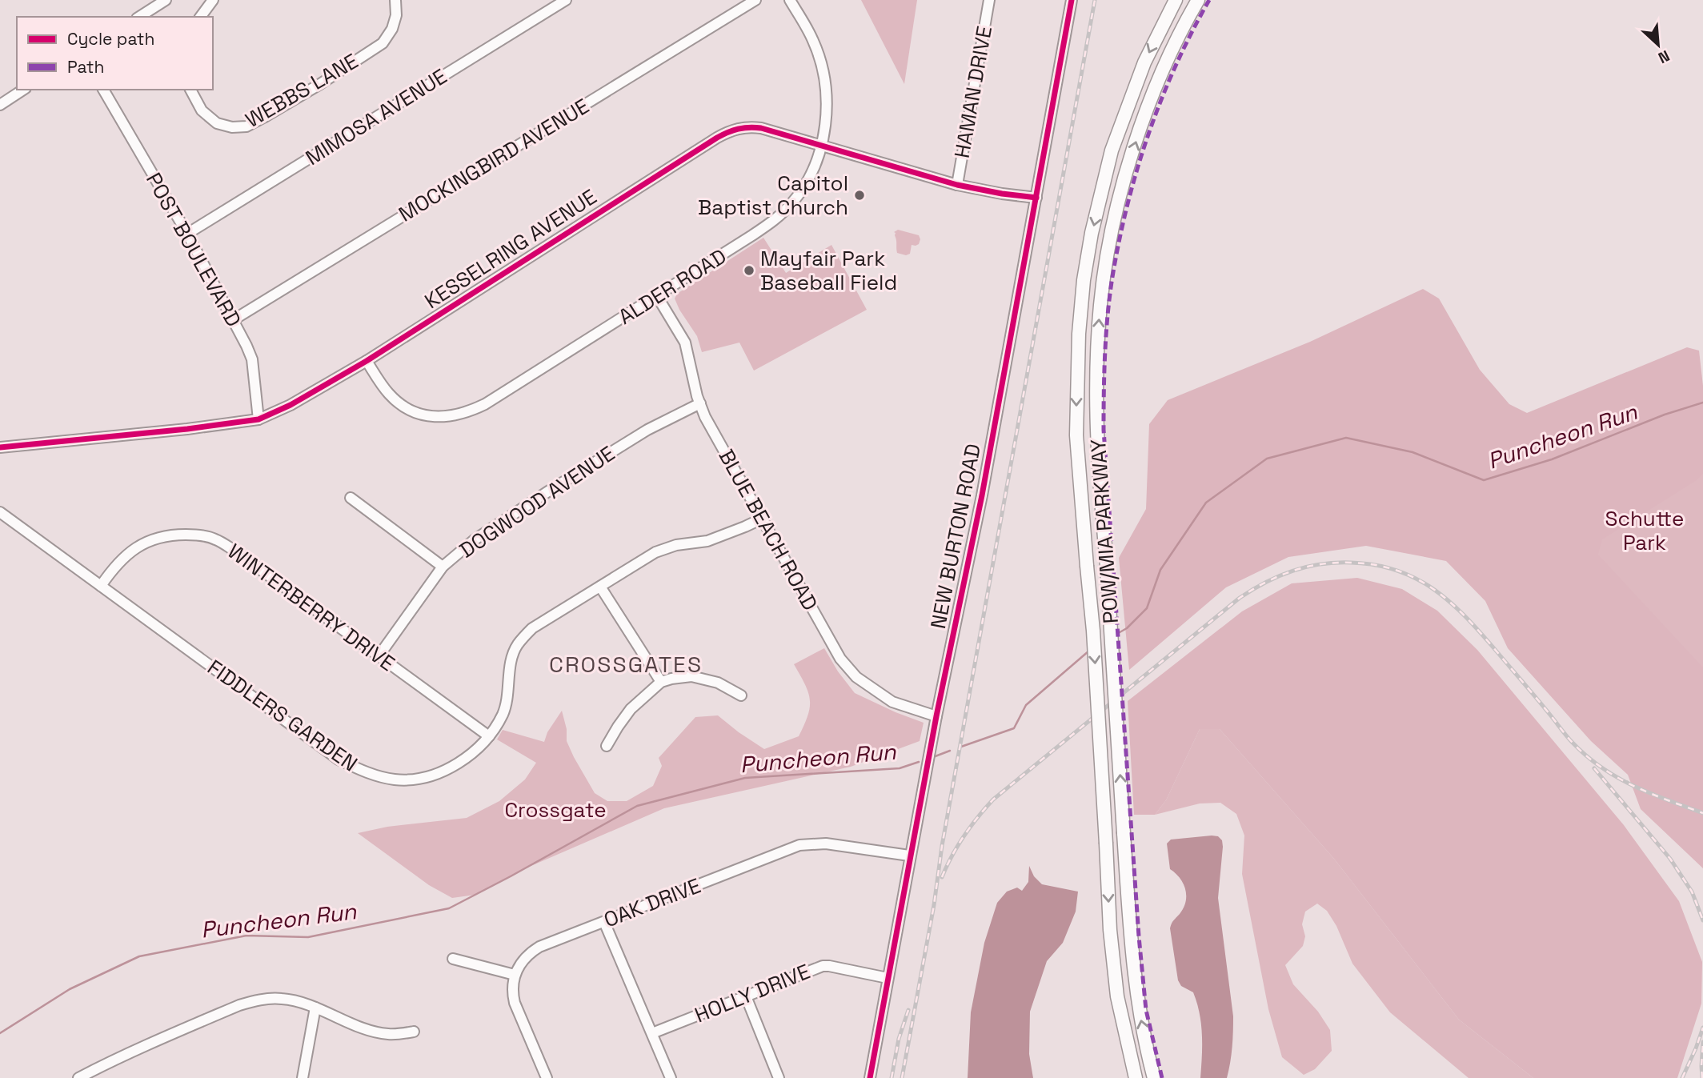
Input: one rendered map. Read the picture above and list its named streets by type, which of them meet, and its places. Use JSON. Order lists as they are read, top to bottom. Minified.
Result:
{"streets":{"main road":["POW/MIA PARKWAY"],"street":["WEBBS LANE","HAMAN DRIVE","MIMOSA AVENUE","MOCKINGBIRD AVENUE","KESSELRING AVENUE","POST BOULEVARD","ALDER ROAD","DOGWOOD AVENUE","BLUE BEACH ROAD","NEW BURTON ROAD","WINTERBERRY DRIVE","FIDDLERS GARDEN","OAK DRIVE","HOLLY DRIVE"]},"crossings":[["HAMAN DRIVE","KESSELRING AVENUE"],["MIMOSA AVENUE","POST BOULEVARD"],["MOCKINGBIRD AVENUE","POST BOULEVARD"],["KESSELRING AVENUE","POST BOULEVARD"],["KESSELRING AVENUE","ALDER ROAD"],["KESSELRING AVENUE","NEW BURTON ROAD"],["ALDER ROAD","BLUE BEACH ROAD"],["DOGWOOD AVENUE","BLUE BEACH ROAD"],["DOGWOOD AVENUE","WINTERBERRY DRIVE"],["BLUE BEACH ROAD","NEW BURTON ROAD"],["BLUE BEACH ROAD","FIDDLERS GARDEN"],["NEW BURTON ROAD","OAK DRIVE"],["NEW BURTON ROAD","HOLLY DRIVE"],["WINTERBERRY DRIVE","FIDDLERS GARDEN"]],"districts":["CROSSGATES"],"water":["Puncheon Run"],"parks":["Schutte Park","Crossgate"],"places":["Capitol Baptist Church","Mayfair Park Baseball Field"],"legend":["Cycle path","Path"],"north":"bottom right"}
